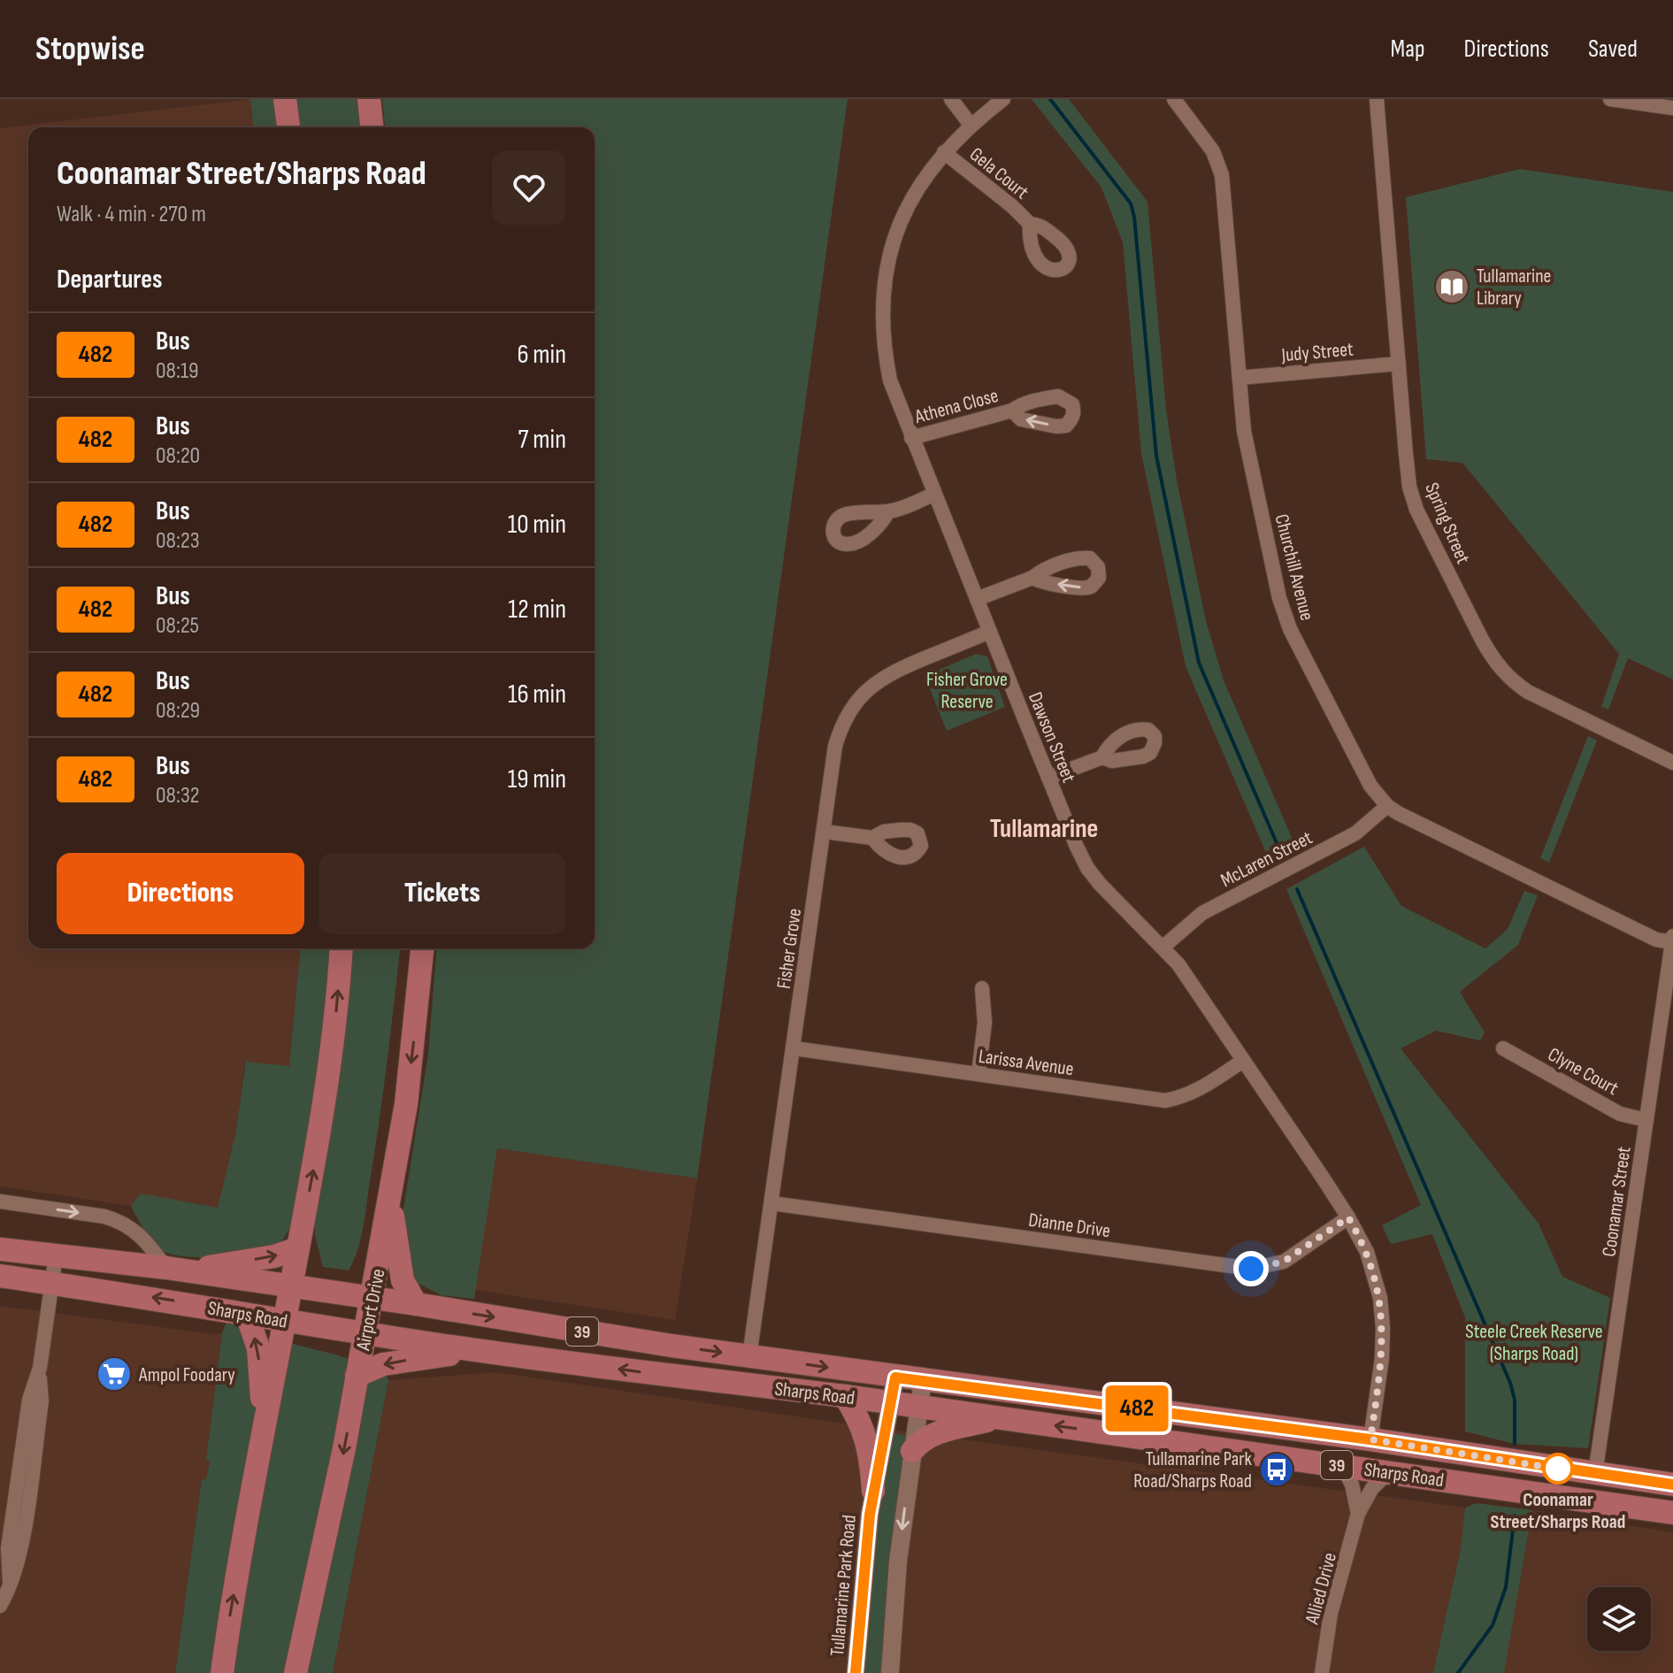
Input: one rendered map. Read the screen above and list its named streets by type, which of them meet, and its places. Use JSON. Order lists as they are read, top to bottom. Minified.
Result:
{"streets":{"main road":["Airport Drive","Sharps Road","39"],"street":["Gela Court","Judy Street","Athena Close","Spring Street","Churchill Avenue","Dawson Street","McLaren Street","Fisher Grove","Larissa Avenue","Clyne Court","Coonamar Street","Dianne Drive","Tullamarine Park Road","Allied Drive"]},"crossings":[["Gela Court","Dawson Street"],["Judy Street","Spring Street"],["Judy Street","Churchill Avenue"],["Athena Close","Dawson Street"],["Churchill Avenue","McLaren Street"],["Churchill Avenue","Coonamar Street"],["Dawson Street","McLaren Street"],["Dawson Street","Fisher Grove"],["Dawson Street","Larissa Avenue"],["Dawson Street","Dianne Drive"],["Dawson Street","Sharps Road"],["Fisher Grove","Larissa Avenue"],["Fisher Grove","Dianne Drive"],["Fisher Grove","Sharps Road"],["Clyne Court","Coonamar Street"],["Coonamar Street","Sharps Road"],["Airport Drive","Sharps Road"],["Sharps Road","Tullamarine Park Road"],["Sharps Road","Allied Drive"]],"districts":["Tullamarine"],"parks":["Fisher Grove Reserve","Steele Creek Reserve (Sharps Road)"],"places":{"library":["Tullamarine Library"],"supermarket":["Ampol Foodary"],"other":["Coonamar Street/Sharps Road"],"bus stop":["Tullamarine Park Road/Sharps Road"]},"lines":["bus line 482"],"page":{"header":"Stopwise","nav":["Map","Directions","Saved"],"on_map":"482","heading":[["Coonamar Street/Sharps Road","Walk · 4 min · 270 m"],"Departures"],"list":[{"mark":"482","name":"Bus","note":"08:19","value":"6 min"},{"mark":"482","name":"Bus","note":"08:20","value":"7 min"},{"mark":"482","name":"Bus","note":"08:23","value":"10 min"},{"mark":"482","name":"Bus","note":"08:25","value":"12 min"},{"mark":"482","name":"Bus","note":"08:29","value":"16 min"},{"mark":"482","name":"Bus","note":"08:32","value":"19 min"}],"buttons":["Directions","Tickets"]}}
